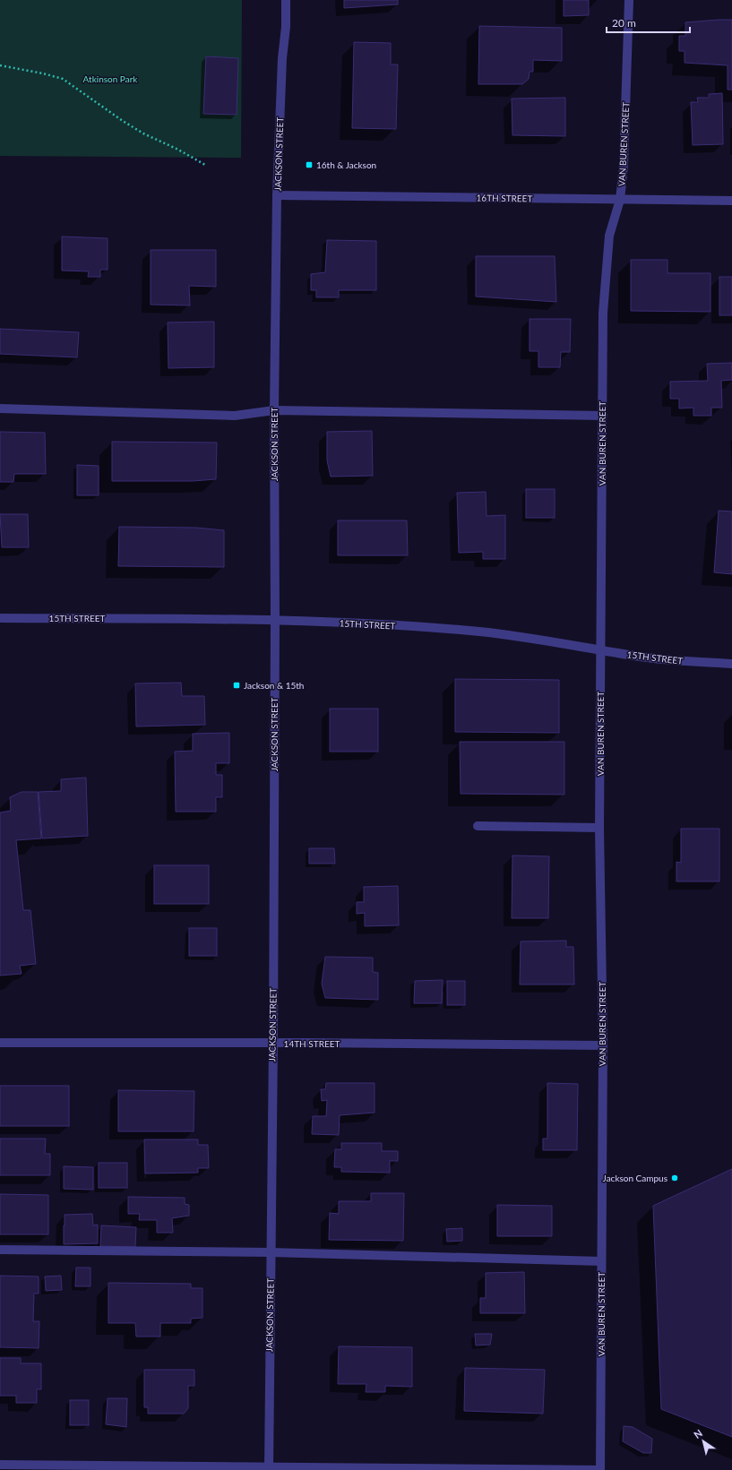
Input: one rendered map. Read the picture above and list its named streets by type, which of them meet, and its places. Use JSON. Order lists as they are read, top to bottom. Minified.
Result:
{"streets":{"street":["VAN BUREN STREET","JACKSON STREET","16TH STREET","15TH STREET","14TH STREET"]},"crossings":[["VAN BUREN STREET","16TH STREET"],["VAN BUREN STREET","15TH STREET"],["VAN BUREN STREET","14TH STREET"],["JACKSON STREET","16TH STREET"],["JACKSON STREET","15TH STREET"],["JACKSON STREET","14TH STREET"]],"parks":["Atkinson Park"],"places":{"transit":["16th & Jackson","Jackson & 15th"],"other":["Jackson Campus"]},"scale_bar":"20 m","north":"top left"}
